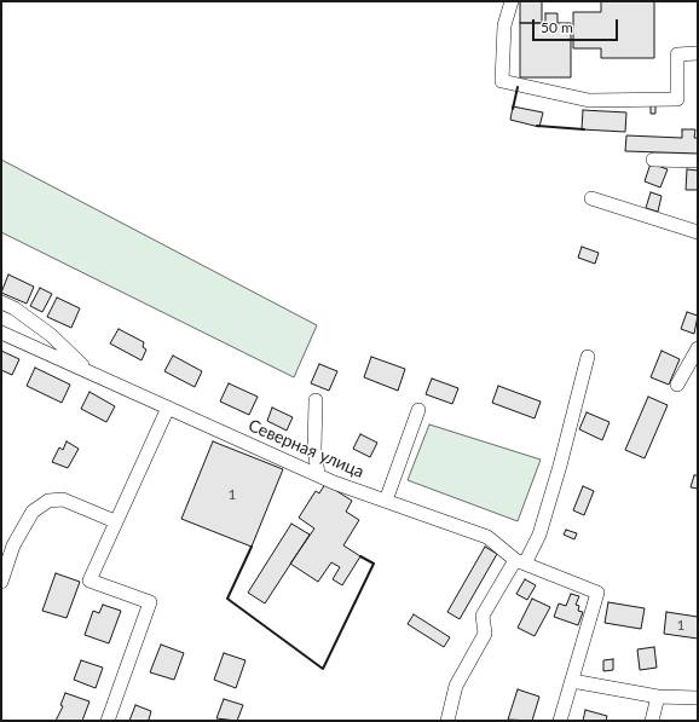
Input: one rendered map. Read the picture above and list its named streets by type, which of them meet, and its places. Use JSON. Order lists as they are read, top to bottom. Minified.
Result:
{"streets":{"street":["Северная улица"]},"house_numbers":["1","1"],"scale_bar":"50 m"}
